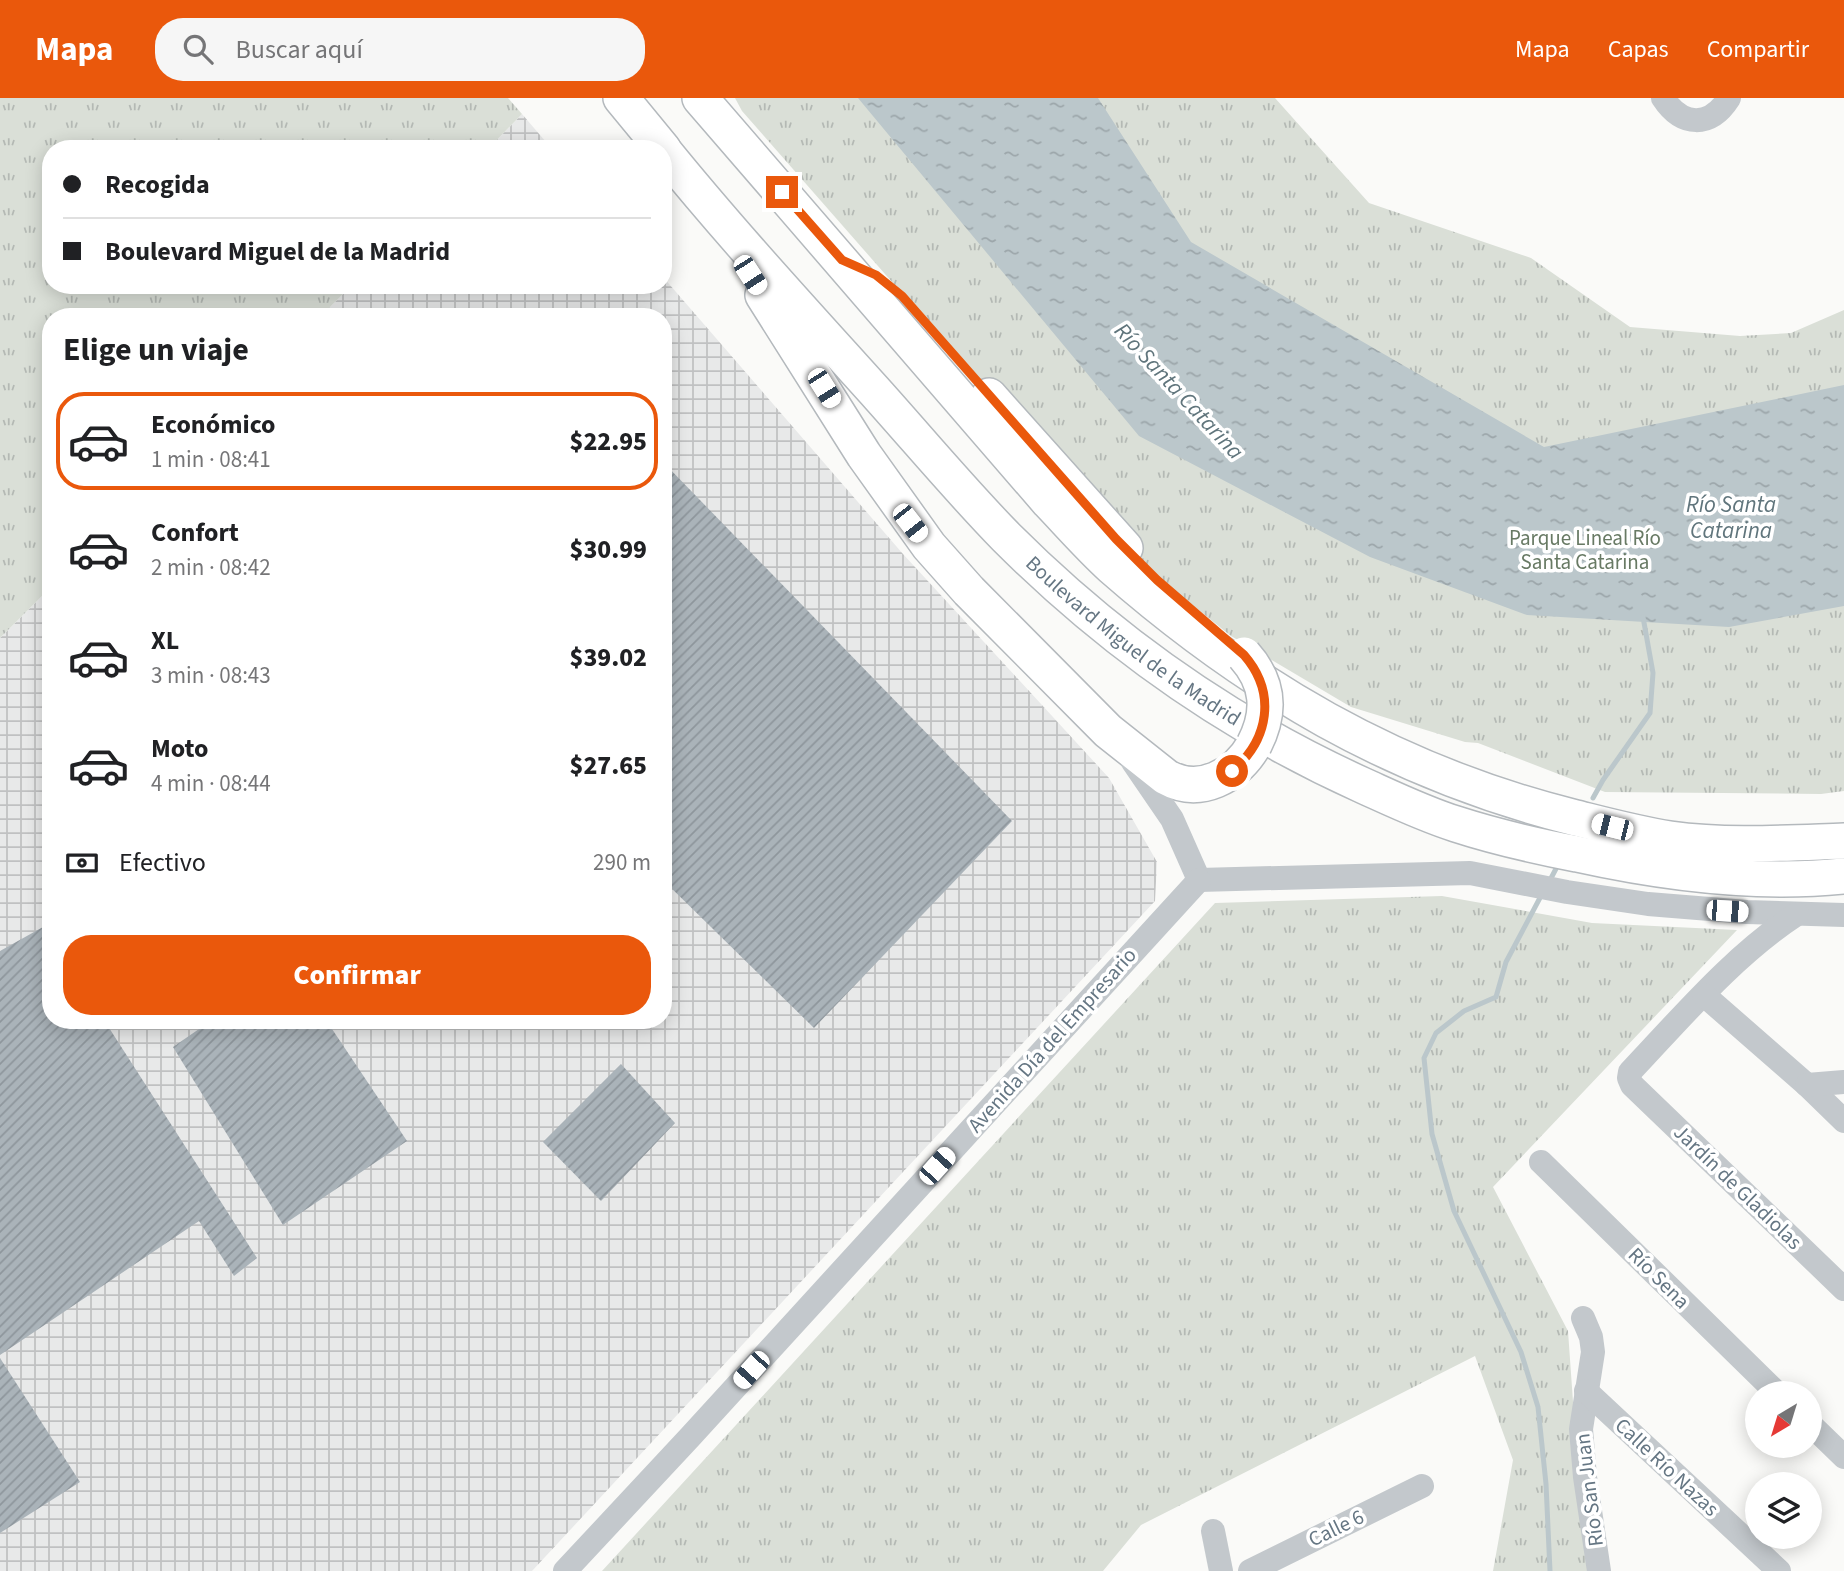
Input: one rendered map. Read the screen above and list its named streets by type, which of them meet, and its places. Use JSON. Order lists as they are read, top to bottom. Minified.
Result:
{"streets":{"highway":["Boulevard Miguel de la Madrid"],"street":["Avenida Día del Empresario","Jardín de Gladiolas","Río Sena","Calle Río Nazas","Río San Juan","Calle 6"]},"crossings":[["Calle Río Nazas","Río San Juan"]],"water":["Río Santa Catarina"],"parks":["Parque Lineal Río Santa Catarina"],"north":"bottom left","page":{"header":"Mapa","search":"Buscar aquí","nav":["Mapa","Capas","Compartir"],"banner":["Recogida","Boulevard Miguel de la Madrid"],"heading":"Elige un viaje","list":[{"name":"Económico","note":"1 min · 08:41","value":"$22.95"},{"name":"Confort","note":"2 min · 08:42","value":"$30.99"},{"name":"XL","note":"3 min · 08:43","value":"$39.02"},{"name":"Moto","note":"4 min · 08:44","value":"$27.65"}],"pay":["Efectivo","290 m"],"buttons":"Confirmar"}}
